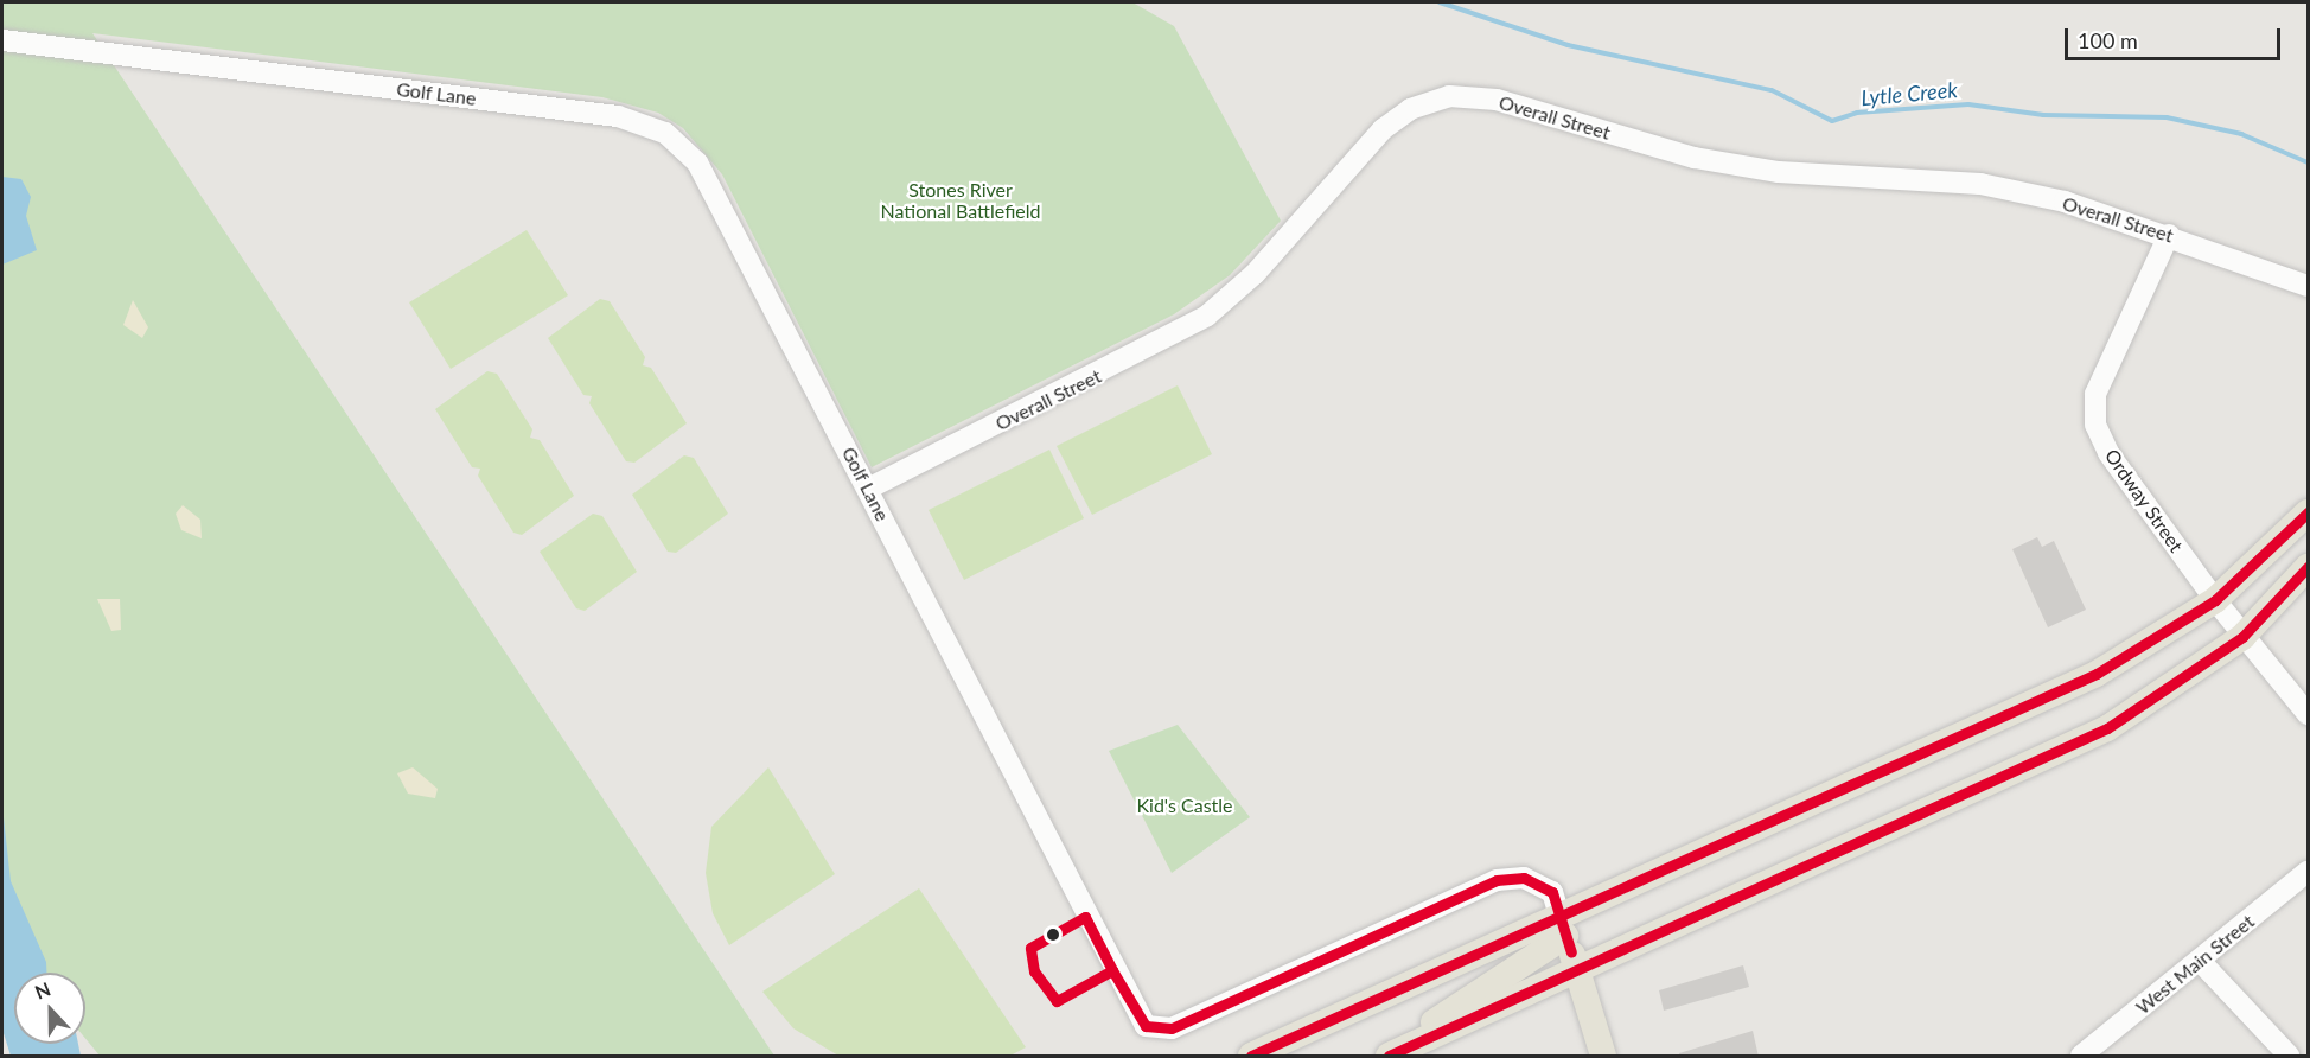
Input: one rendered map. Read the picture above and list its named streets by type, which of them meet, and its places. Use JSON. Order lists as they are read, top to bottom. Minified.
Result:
{"streets":{"street":["Golf Lane","Overall Street","Ordway Street","West Main Street"]},"crossings":[["Golf Lane","Overall Street"],["Overall Street","Ordway Street"]],"water":["Lytle Creek"],"parks":["Stones River National Battlefield","Kid's Castle"],"scale_bar":"100 m","north":"top"}
